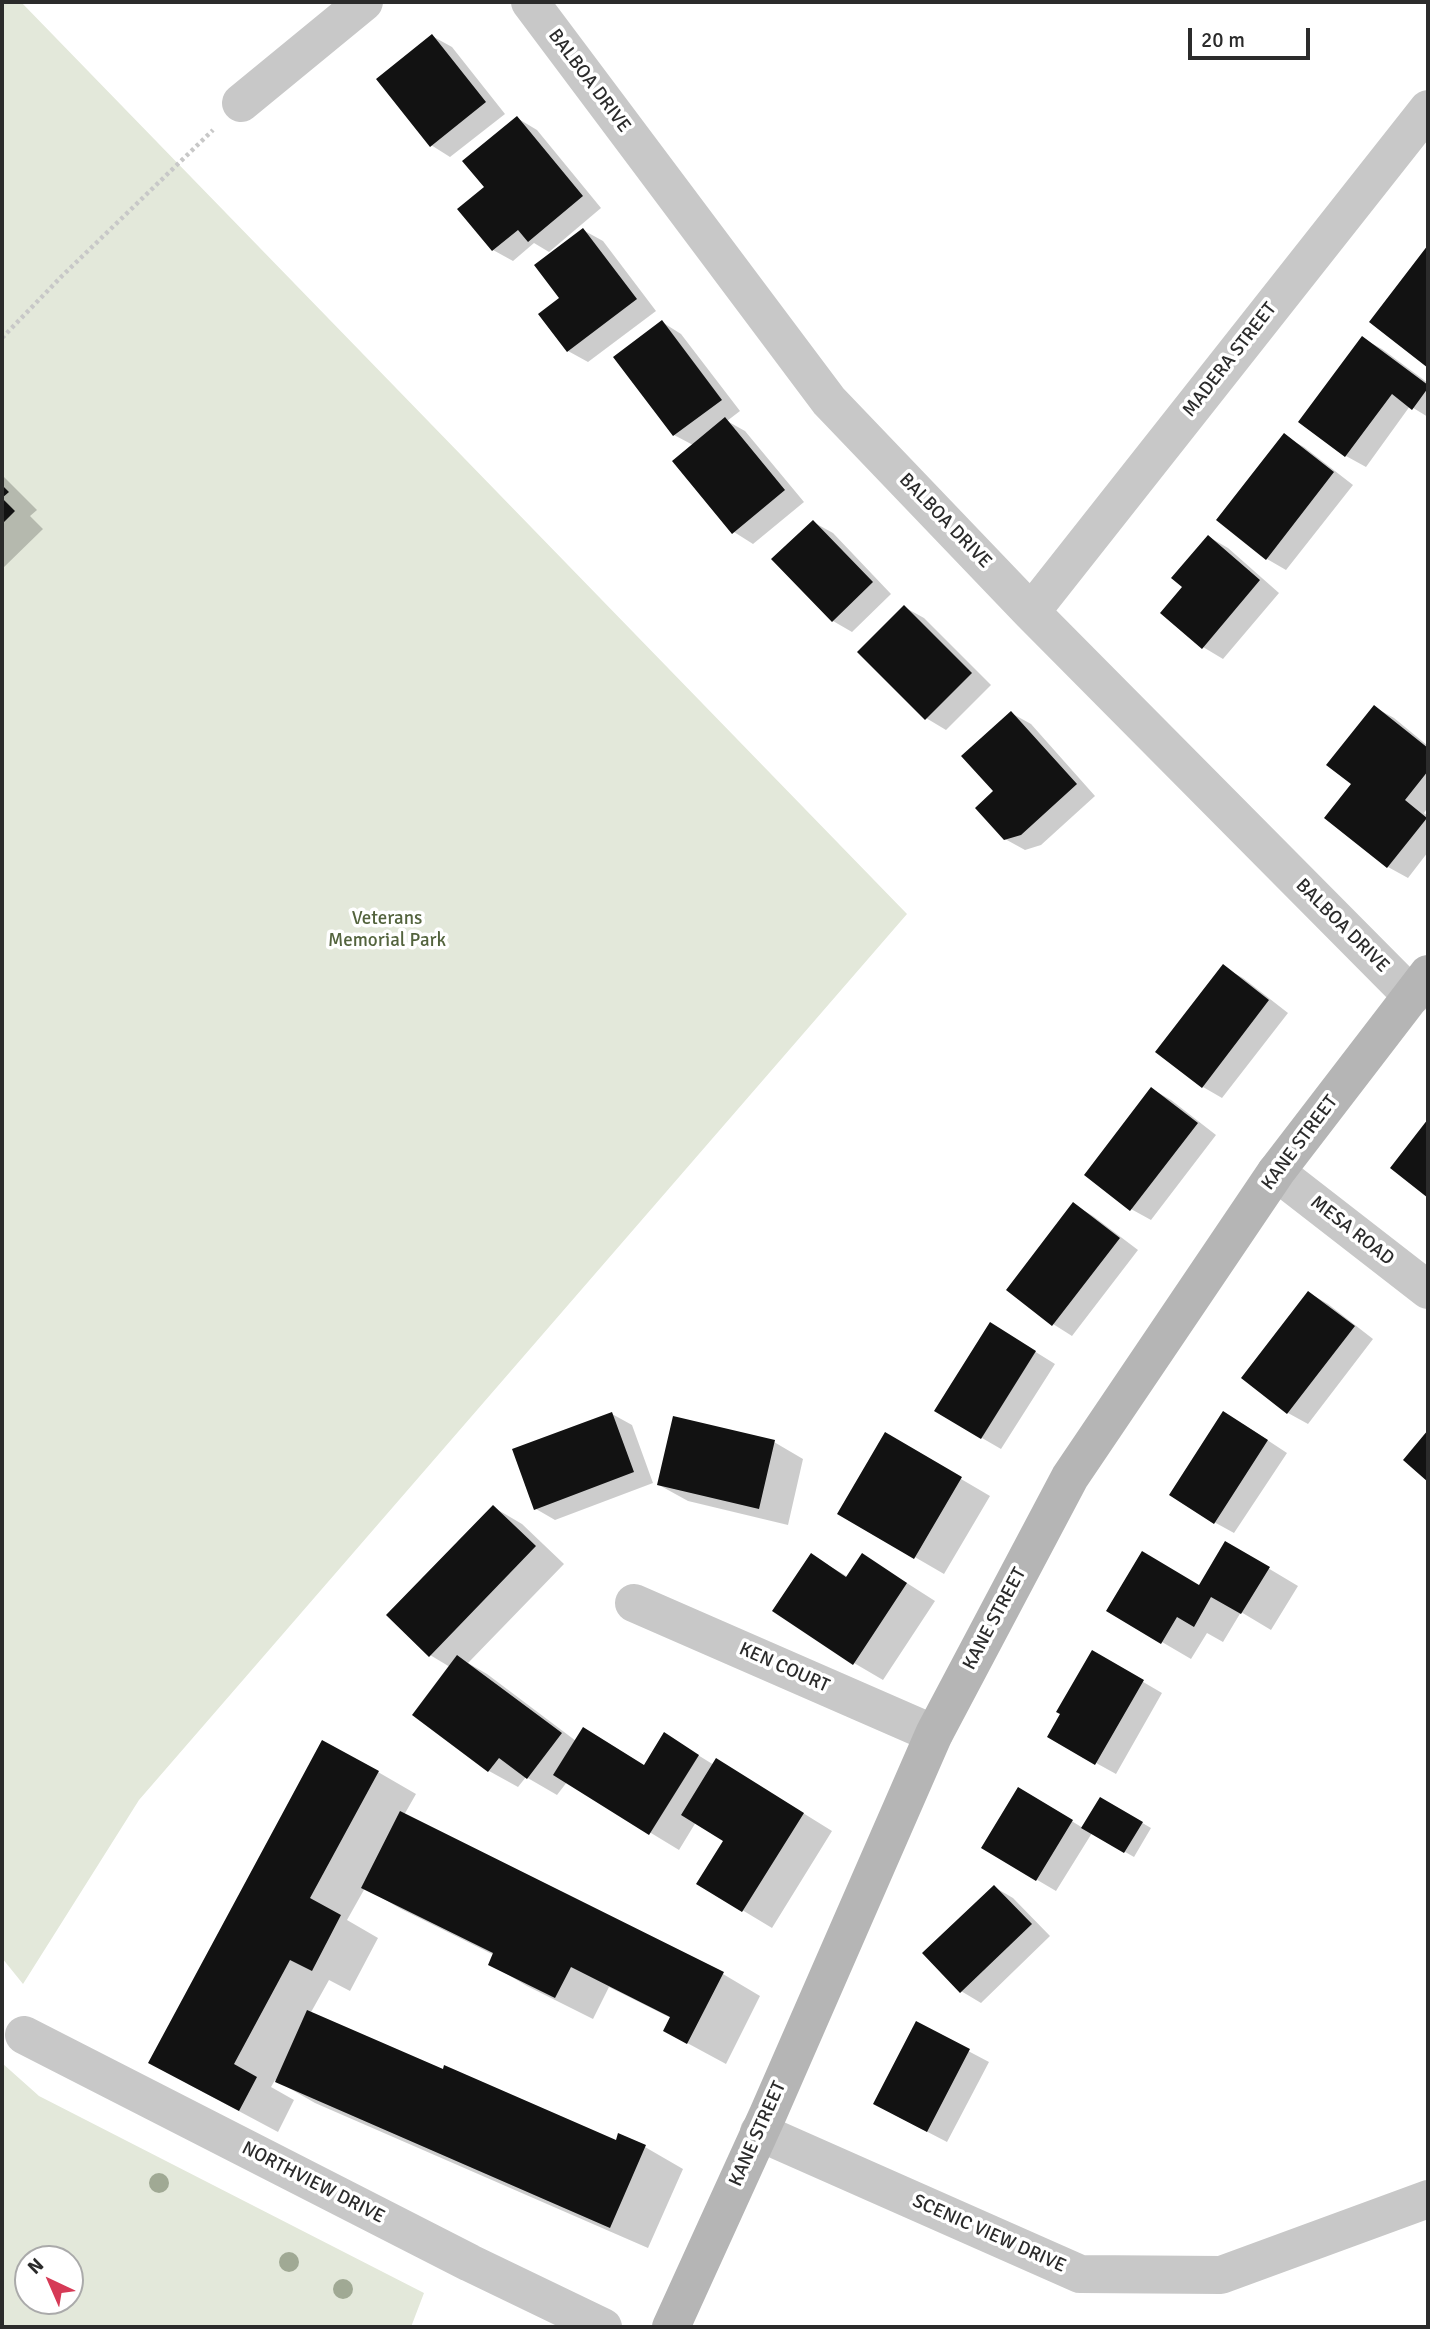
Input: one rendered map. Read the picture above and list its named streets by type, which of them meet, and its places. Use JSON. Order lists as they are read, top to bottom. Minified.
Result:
{"streets":{"street":["BALBOA DRIVE","MADERA STREET","KANE STREET","MESA ROAD","KEN COURT","NORTHVIEW DRIVE","SCENIC VIEW DRIVE"]},"crossings":[["BALBOA DRIVE","MADERA STREET"],["BALBOA DRIVE","KANE STREET"],["KANE STREET","MESA ROAD"],["KANE STREET","KEN COURT"],["KANE STREET","SCENIC VIEW DRIVE"]],"parks":["Veterans Memorial Park"],"scale_bar":"20 m","north":"top left"}
